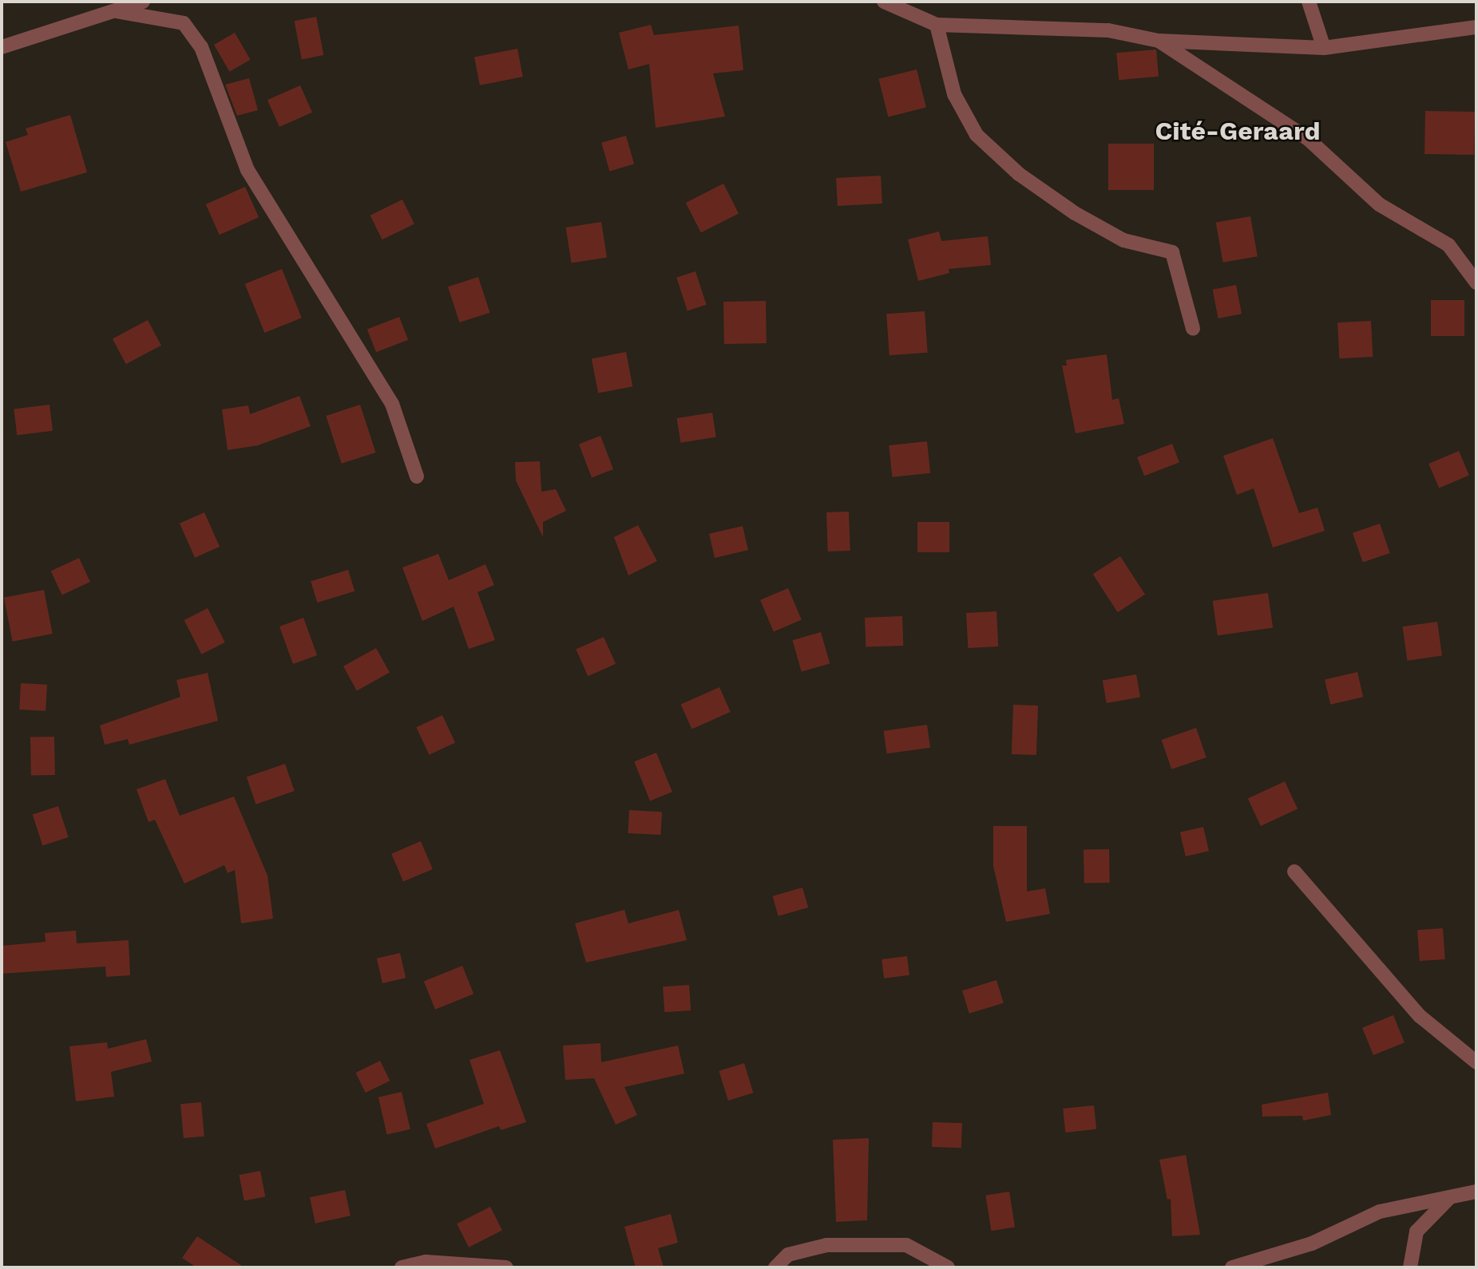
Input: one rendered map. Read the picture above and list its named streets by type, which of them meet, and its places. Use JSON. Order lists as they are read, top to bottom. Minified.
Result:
{"districts":["Cité-Geraard"]}
